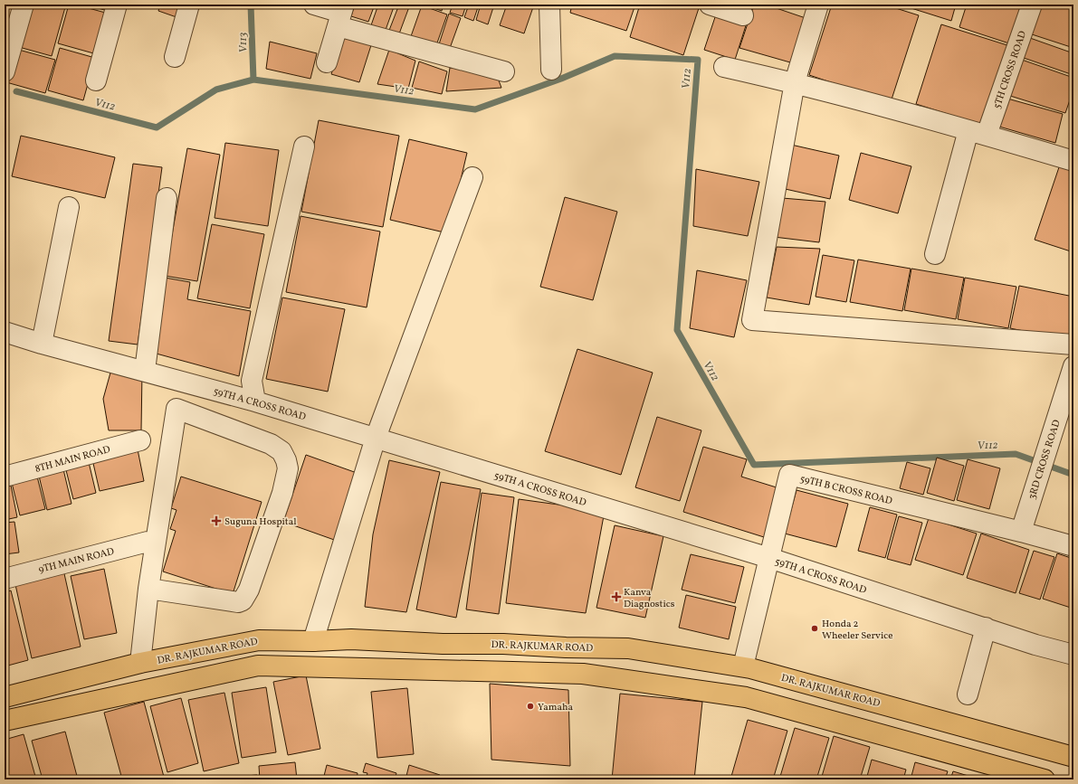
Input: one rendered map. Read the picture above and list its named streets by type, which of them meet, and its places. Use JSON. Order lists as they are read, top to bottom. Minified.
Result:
{"streets":{"main road":["DR. RAJKUMAR ROAD"],"street":["5TH CROSS ROAD","59TH A CROSS ROAD","8TH MAIN ROAD","3RD CROSS ROAD","59TH B CROSS ROAD","9TH MAIN ROAD"]},"crossings":[["59TH A CROSS ROAD","59TH B CROSS ROAD"],["3RD CROSS ROAD","59TH B CROSS ROAD"],["59TH B CROSS ROAD","DR. RAJKUMAR ROAD"]],"water":["V113","V112"],"places":{"health":["Suguna Hospital","Kanva Diagnostics"],"other":["Honda 2 Wheeler Service","Yamaha"]}}
